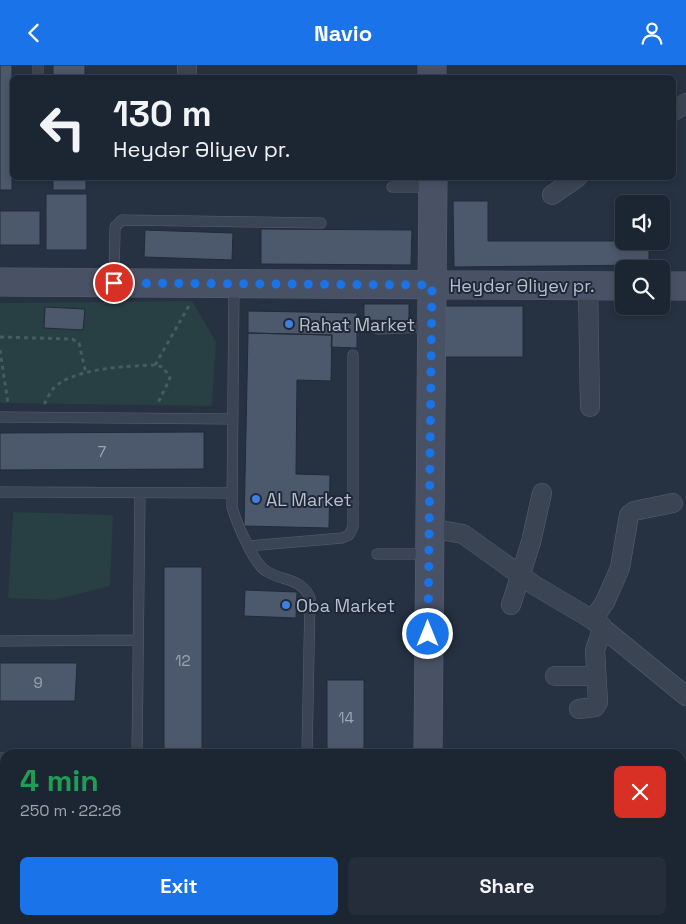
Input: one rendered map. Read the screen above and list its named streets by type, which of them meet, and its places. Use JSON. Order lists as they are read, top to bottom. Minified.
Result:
{"streets":{"main road":["Heydər Əliyev pr."]},"places":["Rahat Market","AL Market","Oba Market"],"house_numbers":["7","12","9","14"],"page":{"header":"Navio","turn":["130 m","Heydər Əliyev pr."],"heading":["4 min","250 m · 22:26"],"buttons":["Exit","Share"]}}
